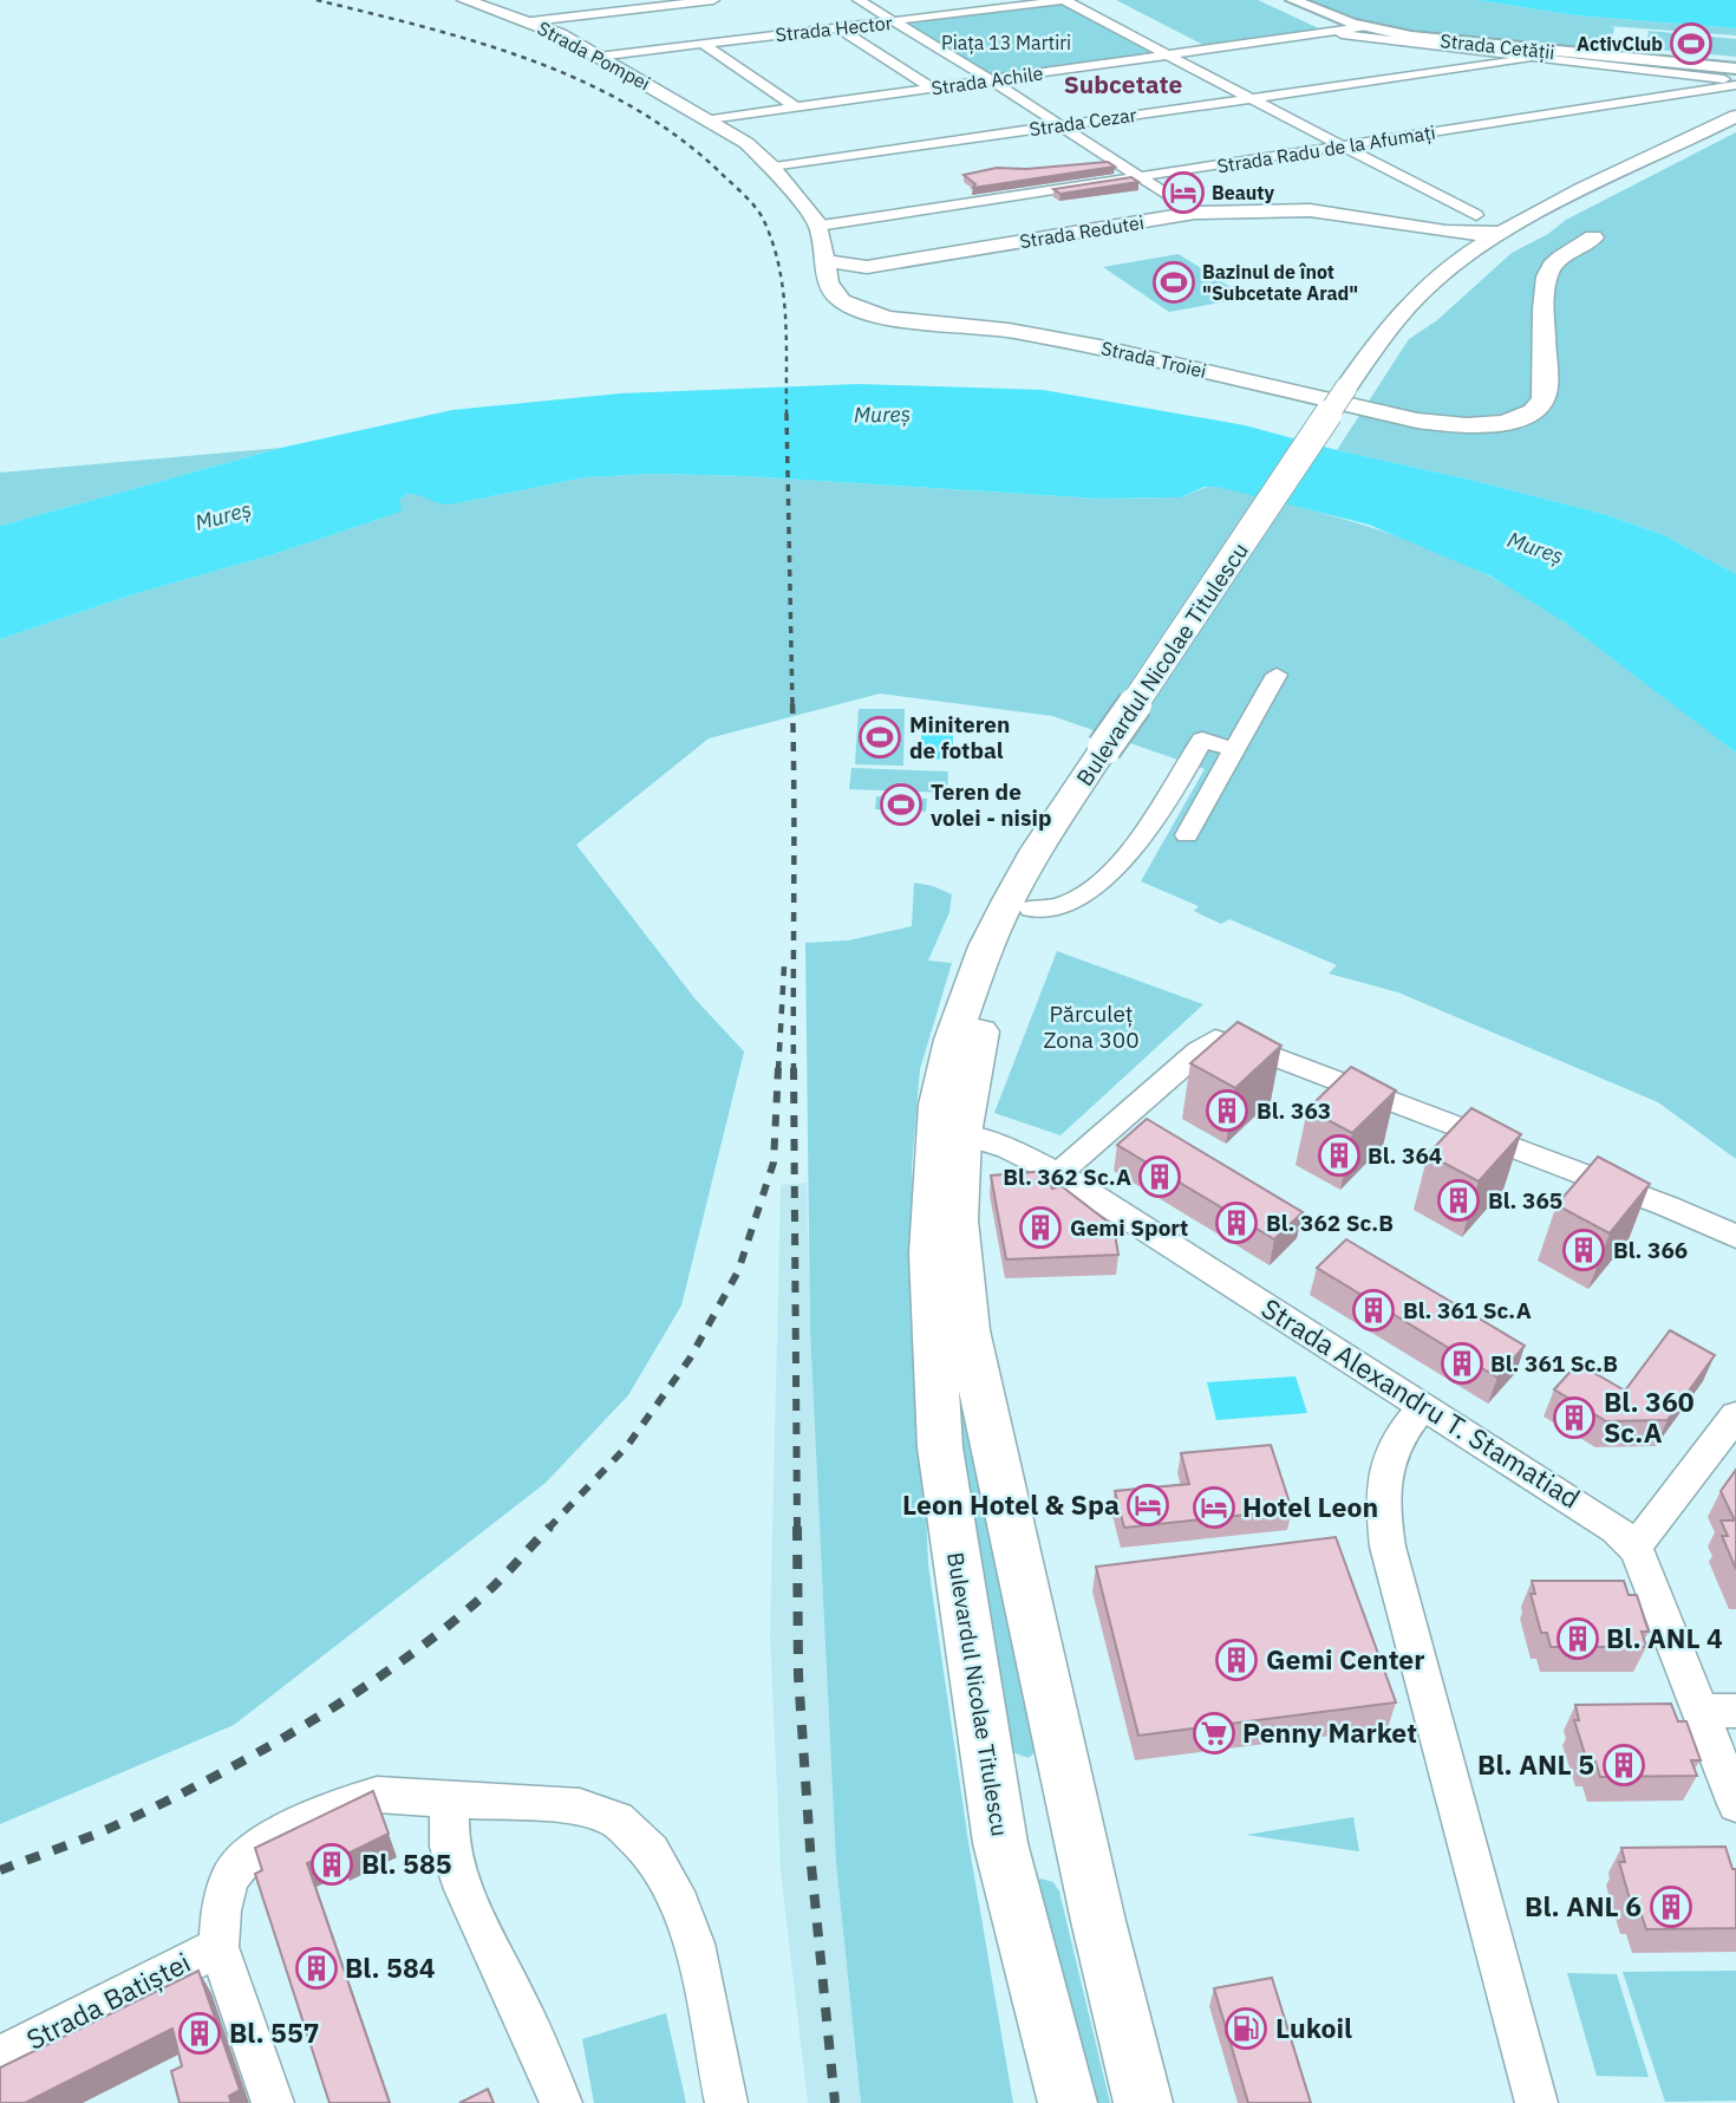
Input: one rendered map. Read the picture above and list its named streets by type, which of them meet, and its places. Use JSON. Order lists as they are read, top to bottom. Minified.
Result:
{"streets":{"main road":["Strada Pompei","Strada Redutei","Strada Troiei","Bulevardul Nicolae Titulescu"],"street":["Strada Hector","Strada Cetății","Strada Achile","Strada Cezar","Strada Radu de la Afumați","Strada Alexandru T. Stamatiad","Strada Batiștei"]},"crossings":[["Strada Hector","Strada Pompei"],["Strada Cetății","Strada Achile"],["Strada Cetății","Strada Cezar"],["Strada Pompei","Strada Troiei"],["Strada Achile","Strada Troiei"],["Strada Cezar","Strada Troiei"],["Strada Radu de la Afumați","Strada Troiei"],["Strada Redutei","Strada Troiei"],["Strada Troiei","Bulevardul Nicolae Titulescu"],["Bulevardul Nicolae Titulescu","Strada Alexandru T. Stamatiad"]],"districts":["Subcetate"],"water":["Mureș"],"parks":["Piața 13 Martiri","Părculeț Zona 300"],"places":{"sports":["ActivClub","Bazinul de înot \"Subcetate Arad\"","Miniteren de fotbal","Teren de volei - nisip"],"hotel":["Beauty","Leon Hotel & Spa","Hotel Leon"],"building":["Bl. 363","Bl. 364","Bl. 362 Sc.A","Bl. 365","Bl. 362 Sc.B","Gemi Sport","Bl. 366","Bl. 361 Sc.A","Bl. 361 Sc.B","Bl. 360 Sc.A","Bl. ANL 4","Gemi Center","Bl. ANL 5","Bl. 585","Bl. ANL 6","Bl. 584","Bl. 557"],"supermarket":["Penny Market"],"fuel station":["Lukoil"]}}
